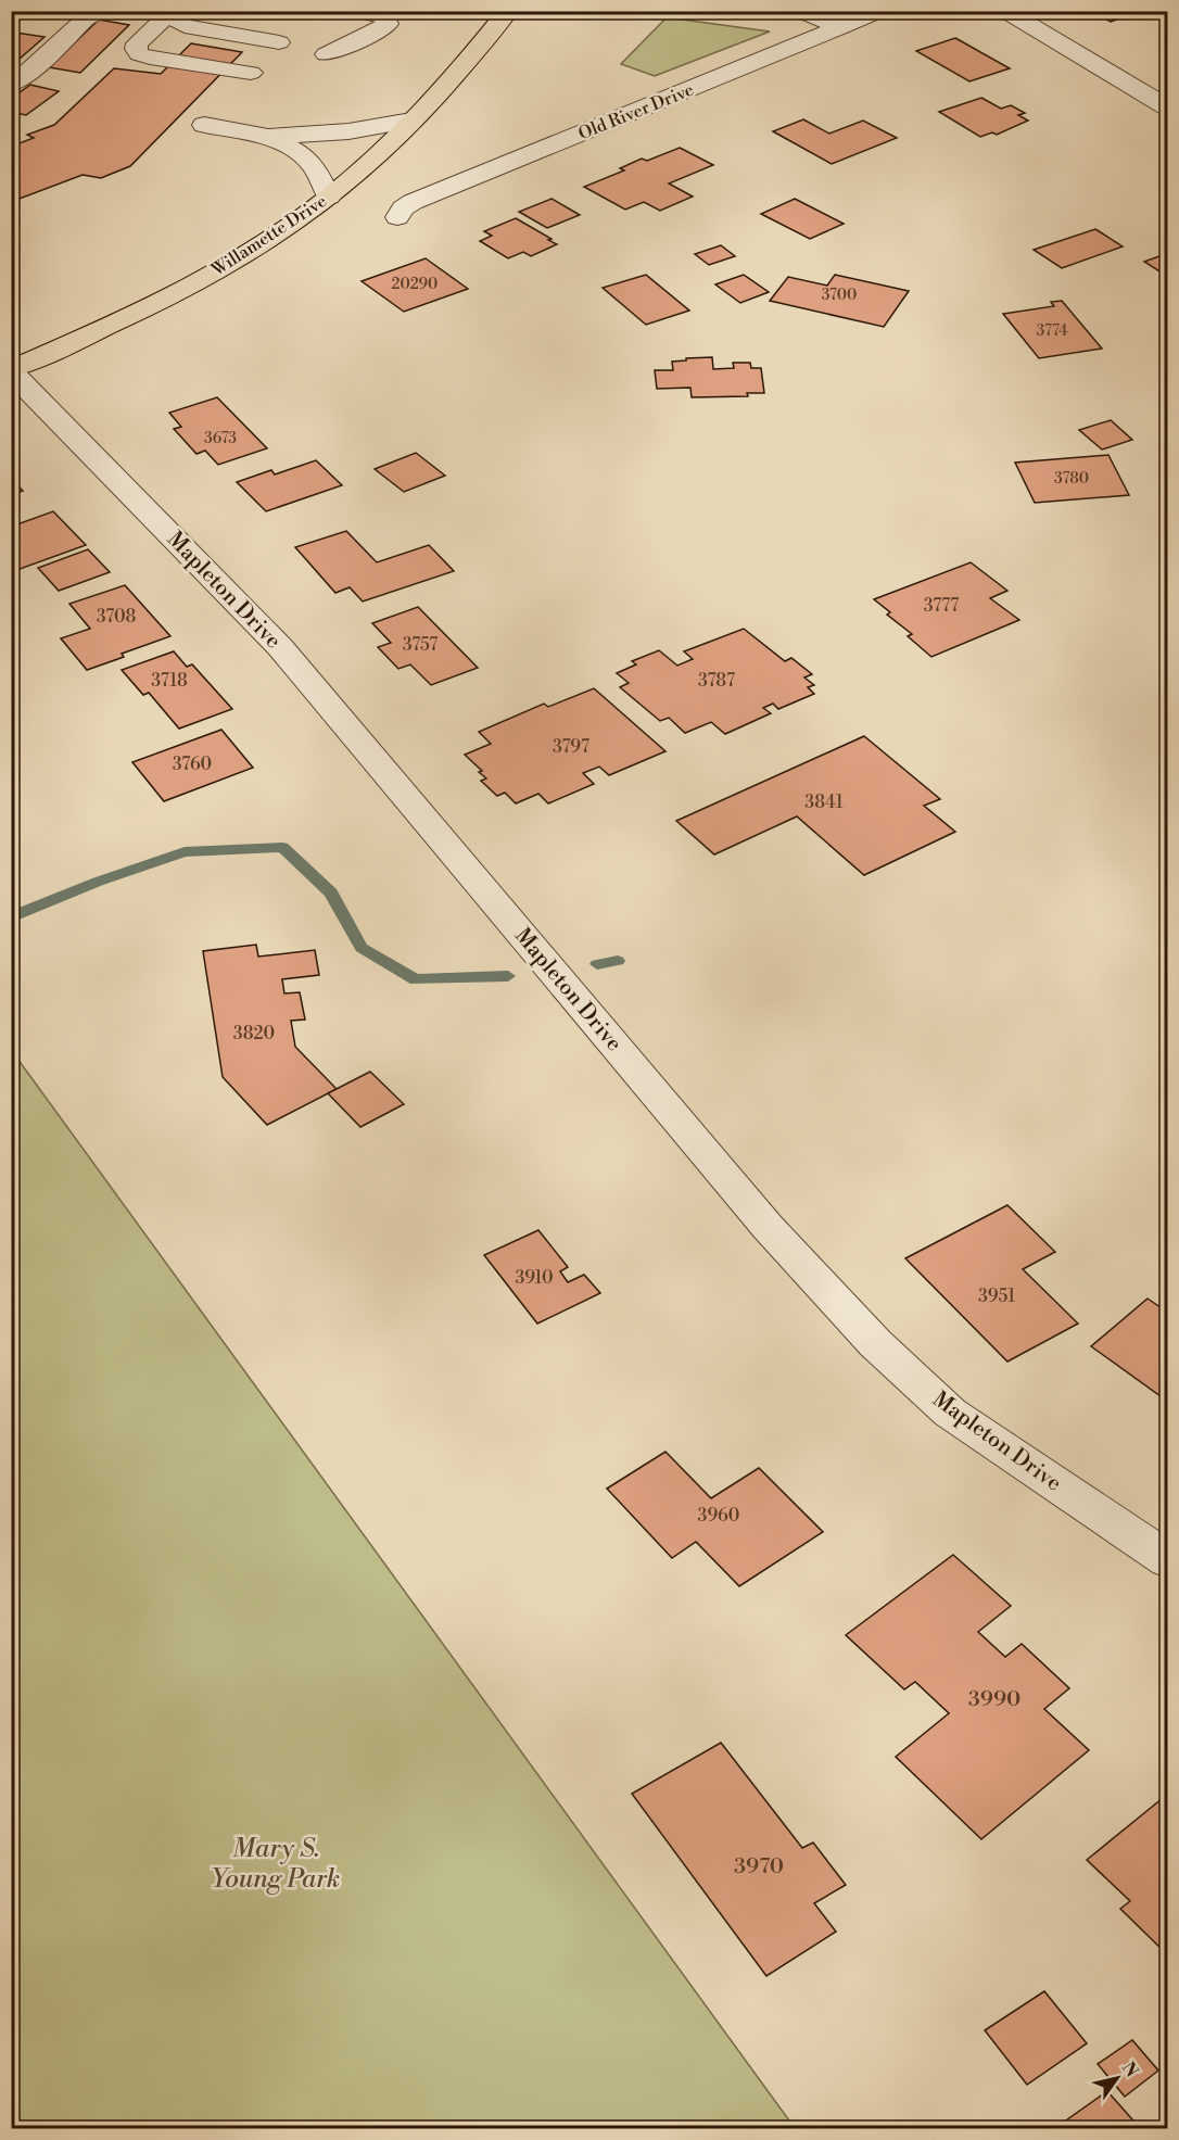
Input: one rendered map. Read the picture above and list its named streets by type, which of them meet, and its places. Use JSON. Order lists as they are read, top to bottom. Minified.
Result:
{"streets":{"main road":["Willamette Drive"],"street":["Old River Drive","Mapleton Drive"]},"crossings":[["Willamette Drive","Mapleton Drive"]],"parks":["Mary S. Young Park"],"house_numbers":["20290","3700","3774","3673","3780","3777","3708","3757","3718","3787","3797","3760","3841","3820","3910","3951","3960","3990","3970"],"north":"top right"}
